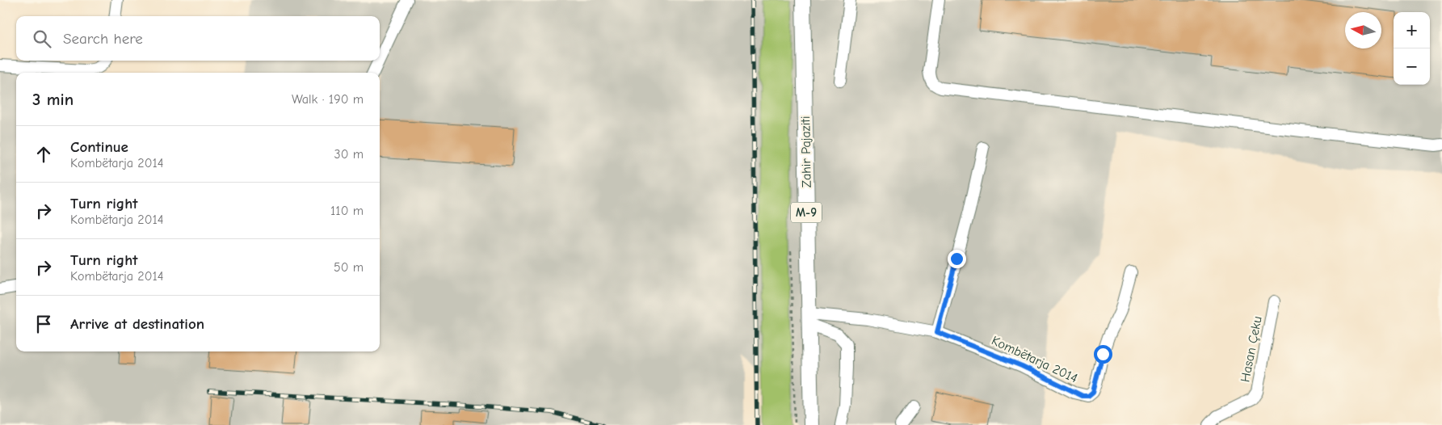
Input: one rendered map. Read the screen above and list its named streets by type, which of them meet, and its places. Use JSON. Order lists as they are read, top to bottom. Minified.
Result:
{"streets":{"main road":["Zahir Pajaziti","M-9"],"street":["Hasan Çeku","Kombëtarja 2014"]},"crossings":[["Zahir Pajaziti","Kombëtarja 2014"]],"north":"left","page":{"map_buttons":["+","−"],"search":"Search here","heading":["3 min","Walk · 190 m"],"list":[["Continue","Kombëtarja 2014","30 m"],["Turn right","Kombëtarja 2014","110 m"],["Turn right","Kombëtarja 2014","50 m"],"Arrive at destination"]}}
